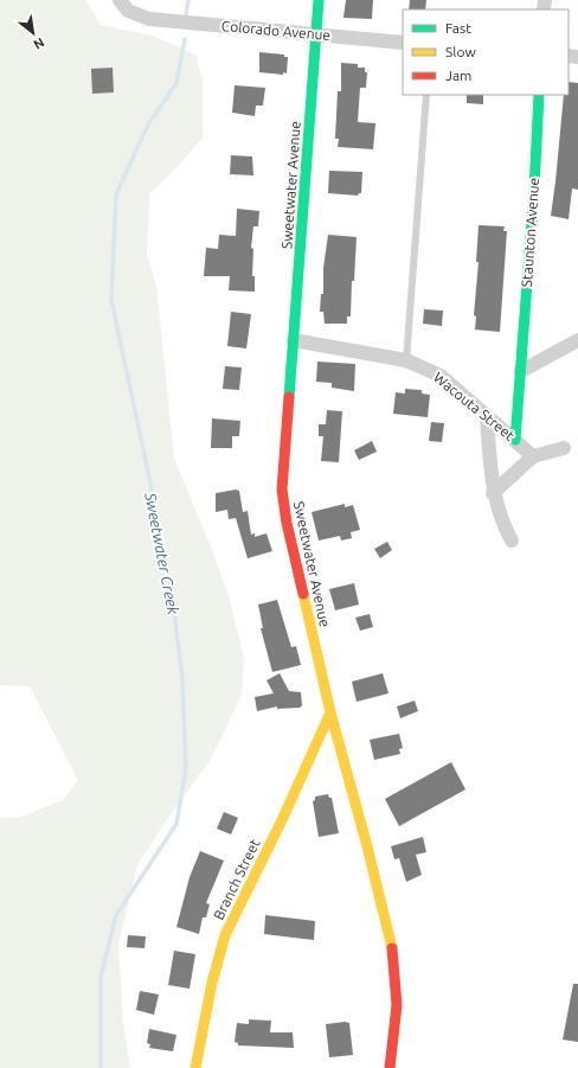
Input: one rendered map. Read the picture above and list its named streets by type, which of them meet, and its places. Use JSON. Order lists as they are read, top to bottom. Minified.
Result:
{"streets":{"street":["Colorado Avenue","Sweetwater Avenue","Staunton Avenue","Wacouta Street","Branch Street"]},"crossings":[["Colorado Avenue","Sweetwater Avenue"],["Sweetwater Avenue","Wacouta Street"],["Sweetwater Avenue","Branch Street"],["Staunton Avenue","Wacouta Street"]],"water":["Sweetwater Creek"],"legend":["Fast","Slow","Jam"],"north":"bottom right"}
